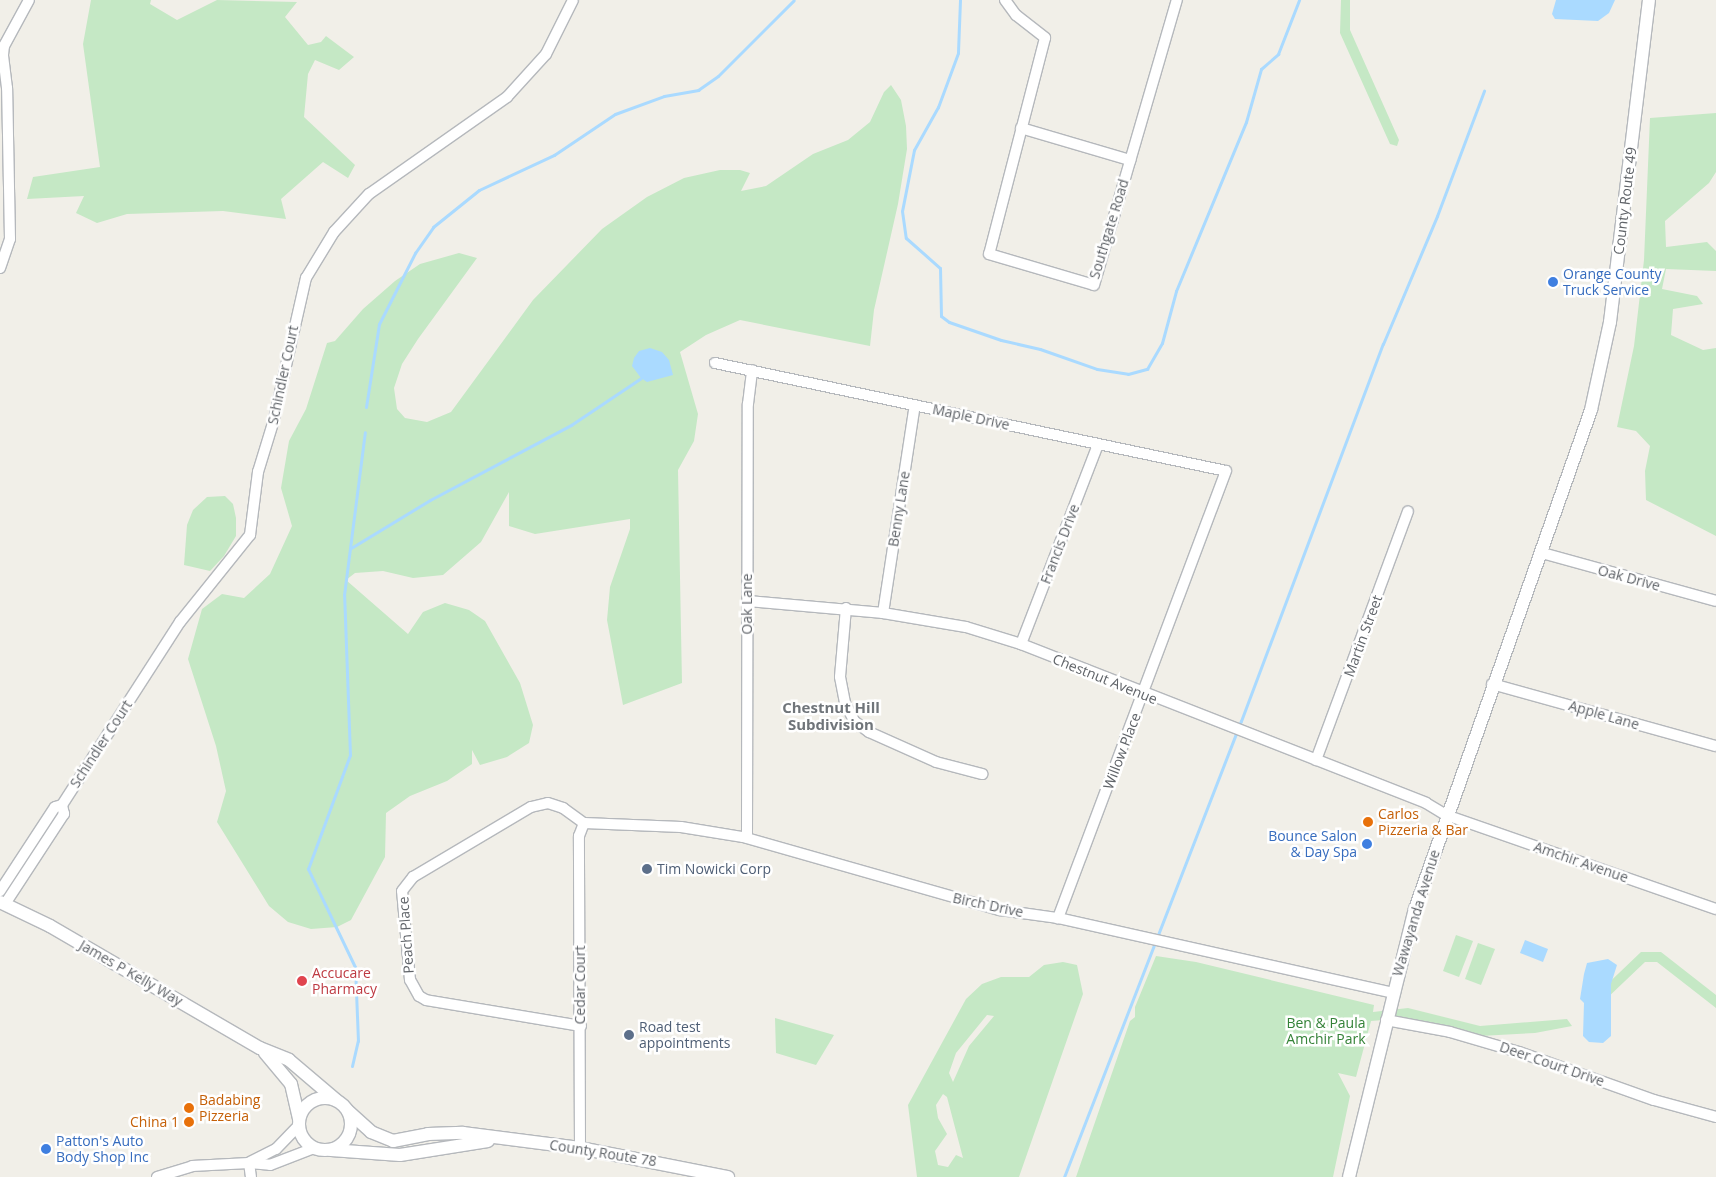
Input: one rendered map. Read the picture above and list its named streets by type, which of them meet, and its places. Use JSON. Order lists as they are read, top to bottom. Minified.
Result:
{"streets":{"street":["County Route 49","Southgate Road","Schindler Court","Maple Drive","Benny Lane","Francis Drive","Oak Drive","Oak Lane","Martin Street","Chestnut Avenue","Apple Lane","Willow Place","Amchir Avenue","Birch Drive","Wawayanda Avenue","Peach Place","James P Kelly Way","Cedar Court","Deer Court Drive","County Route 78"]},"crossings":[["County Route 49","Wawayanda Avenue"],["Schindler Court","James P Kelly Way"],["Maple Drive","Benny Lane"],["Maple Drive","Francis Drive"],["Maple Drive","Oak Lane"],["Maple Drive","Willow Place"],["Benny Lane","Chestnut Avenue"],["Francis Drive","Chestnut Avenue"],["Oak Drive","Wawayanda Avenue"],["Oak Lane","Chestnut Avenue"],["Oak Lane","Birch Drive"],["Martin Street","Chestnut Avenue"],["Chestnut Avenue","Willow Place"],["Chestnut Avenue","Amchir Avenue"],["Chestnut Avenue","Wawayanda Avenue"],["Apple Lane","Wawayanda Avenue"],["Willow Place","Birch Drive"],["Amchir Avenue","Wawayanda Avenue"],["Birch Drive","Wawayanda Avenue"],["Birch Drive","Peach Place"],["Birch Drive","Cedar Court"],["Wawayanda Avenue","Deer Court Drive"],["Peach Place","Cedar Court"],["James P Kelly Way","County Route 78"],["Cedar Court","County Route 78"]],"districts":["Chestnut Hill Subdivision"],"parks":["Ben & Paula Amchir Park"],"places":["Orange County Truck Service","Carlos Pizzeria & Bar","Bounce Salon & Day Spa","Tim Nowicki Corp","Accucare Pharmacy","Road test appointments","Badabing Pizzeria","China 1","Patton's Auto Body Shop Inc"]}
